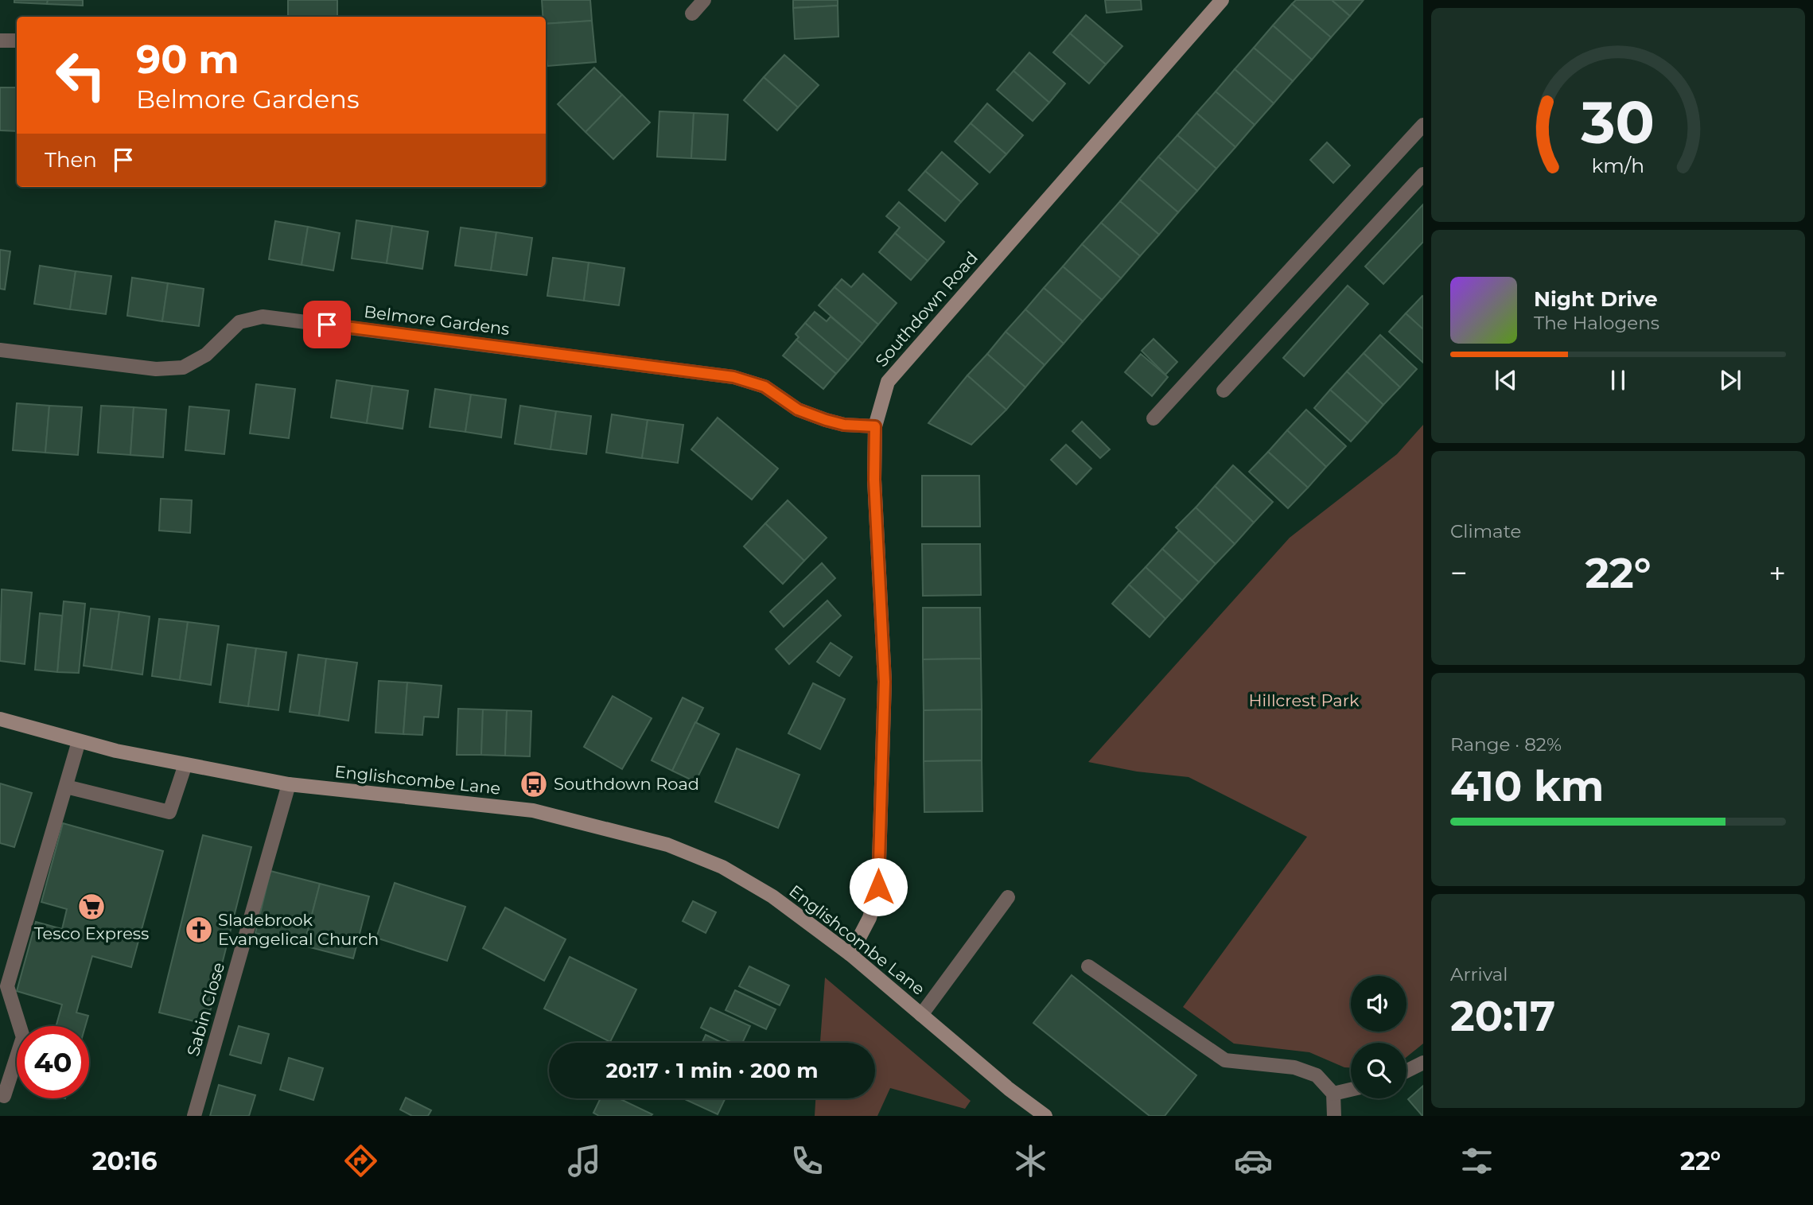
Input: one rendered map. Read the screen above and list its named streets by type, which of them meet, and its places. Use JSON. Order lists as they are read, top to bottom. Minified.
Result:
{"streets":{"street":["Southdown Road","Belmore Gardens","Englishcombe Lane","Sabin Close"]},"crossings":[["Southdown Road","Belmore Gardens"],["Southdown Road","Englishcombe Lane"],["Englishcombe Lane","Sabin Close"]],"parks":["Hillcrest Park"],"places":{"bus stop":["Southdown Road"],"supermarket":["Tesco Express"],"church":["Sladebrook Evangelical Church"]},"page":{"turn":["90 m","Belmore Gardens"],"then":"Then","song":["Night Drive","The Halogens"],"tile":["Climate",["Range · 82%","410 km"],["Arrival","20:17"]],"heat":["−","22°","+"],"limit":"40","trip":"20:17 · 1 min · 200 m","tabs":["20:16","22°"],"gauge":["30","km/h"]}}
